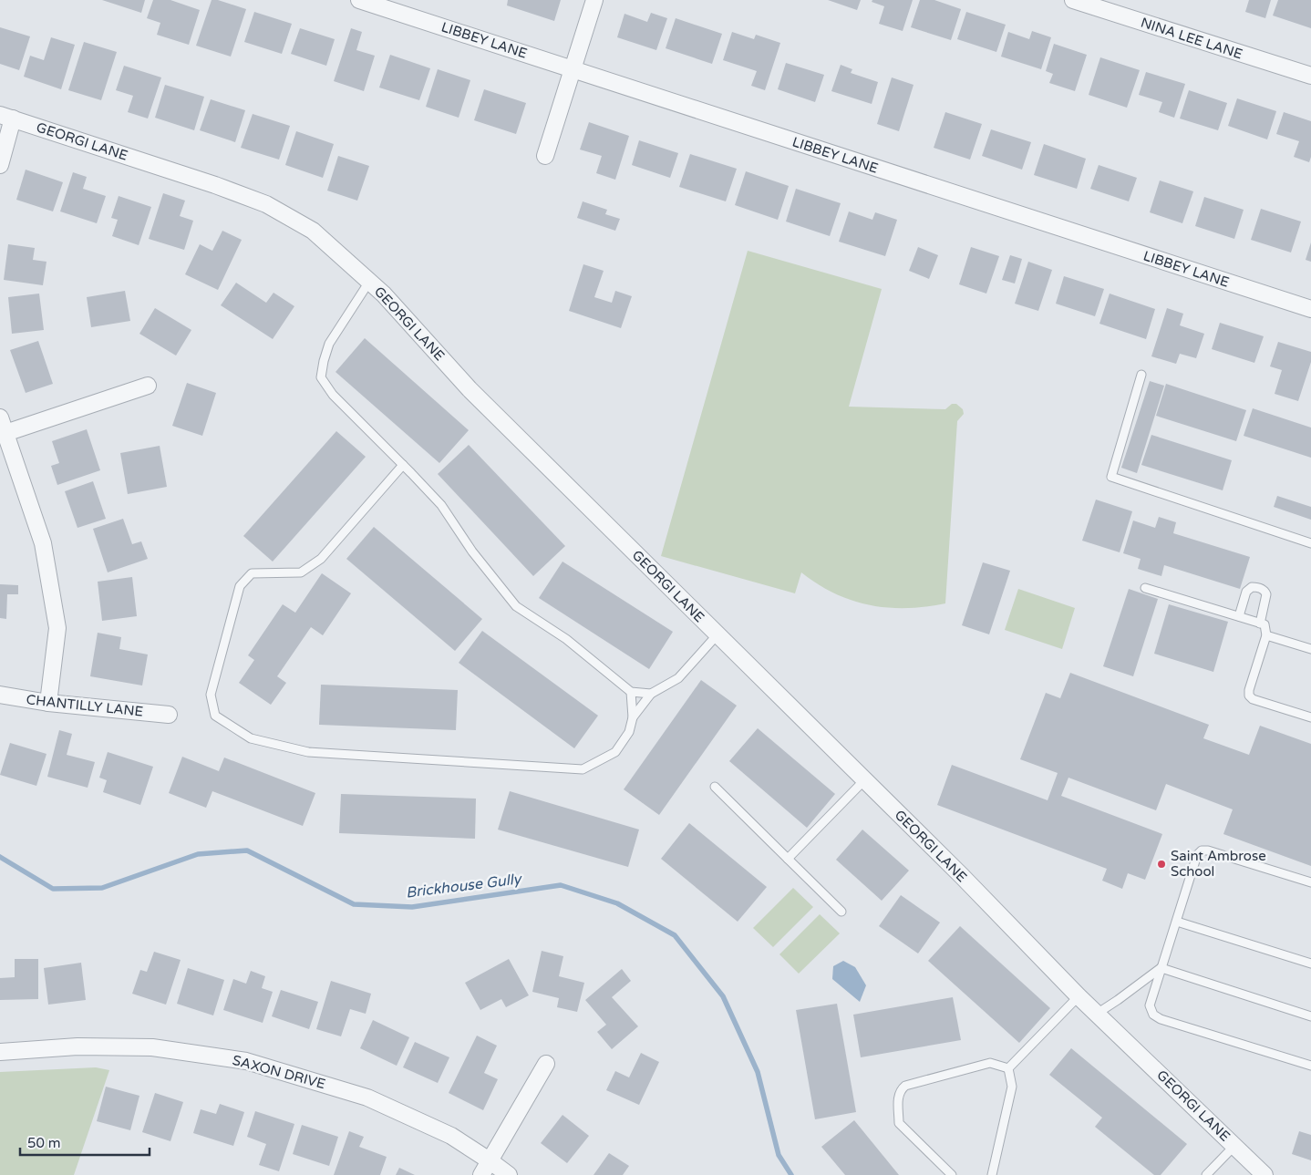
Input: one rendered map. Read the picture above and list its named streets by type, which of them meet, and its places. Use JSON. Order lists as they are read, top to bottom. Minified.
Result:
{"streets":{"street":["NINA LEE LANE","LIBBEY LANE","GEORGI LANE","CHANTILLY LANE","SAXON DRIVE"]},"water":["Brickhouse Gully"],"places":["Saint Ambrose School"],"scale_bar":"50 m"}
